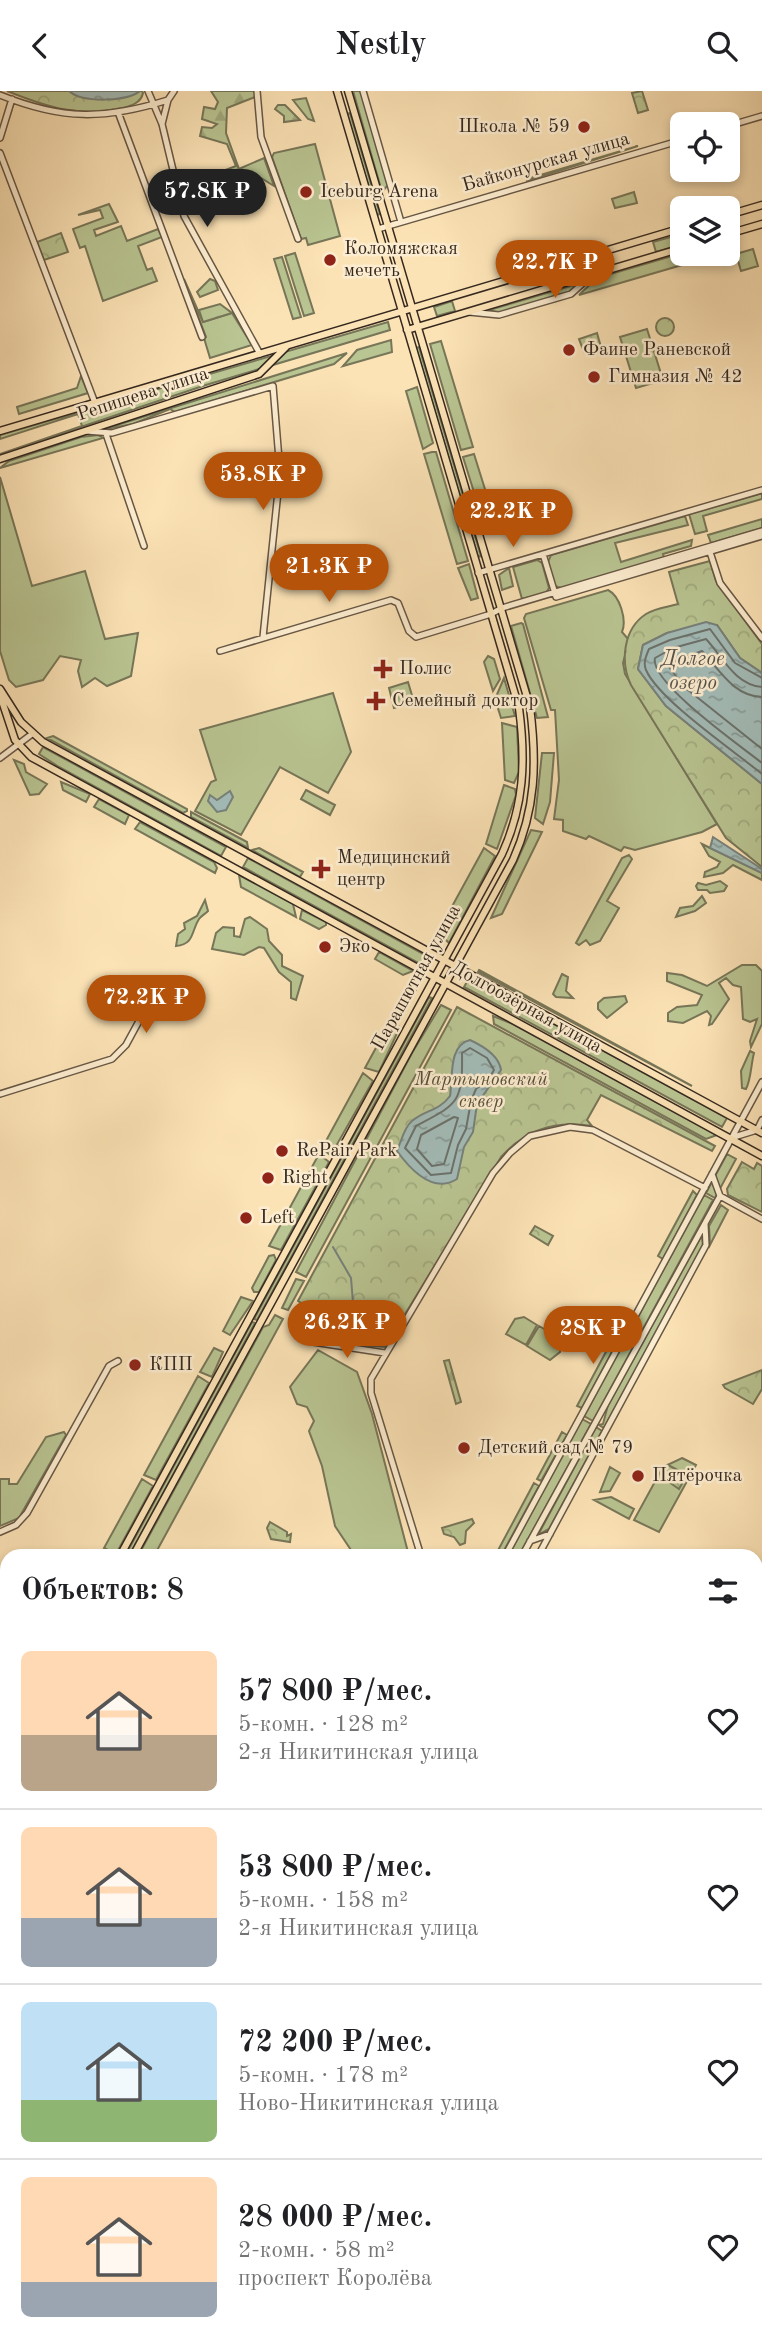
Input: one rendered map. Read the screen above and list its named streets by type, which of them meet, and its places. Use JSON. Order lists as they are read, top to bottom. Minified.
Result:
{"streets":{"main road":["Репищева улица","Парашютная улица","Долгоозёрная улица"],"street":["Байконурская улица"]},"crossings":[["Байконурская улица","Парашютная улица"],["Репищева улица","Парашютная улица"],["Парашютная улица","Долгоозёрная улица"]],"water":["Долгое озеро"],"parks":["Мартыновский сквер"],"places":{"other":["Школа № 59","Iceburg Arena","Коломяжская мечеть","Фаине Раневской","Гимназия № 42","Эко","RePair Park","Right","Left","КПП","Детский сад № 79","Пятёрочка"],"health":["Полис","Семейный доктор","Медицинский центр"]},"page":{"header":"Nestly","price":["57.8K ₽","22.7K ₽","53.8K ₽","22.2K ₽","21.3K ₽","72.2K ₽","26.2K ₽","28K ₽"],"heading":"Объектов: 8","list":[{"name":"57 800 ₽/мес.","note":"5-комн. · 128 m² · 2-я Никитинская улица"},{"name":"53 800 ₽/мес.","note":"5-комн. · 158 m² · 2-я Никитинская улица"},{"name":"72 200 ₽/мес.","note":"5-комн. · 178 m² · Ново-Никитинская улица"},{"name":"28 000 ₽/мес.","note":"2-комн. · 58 m² · проспект Королёва"}]}}
